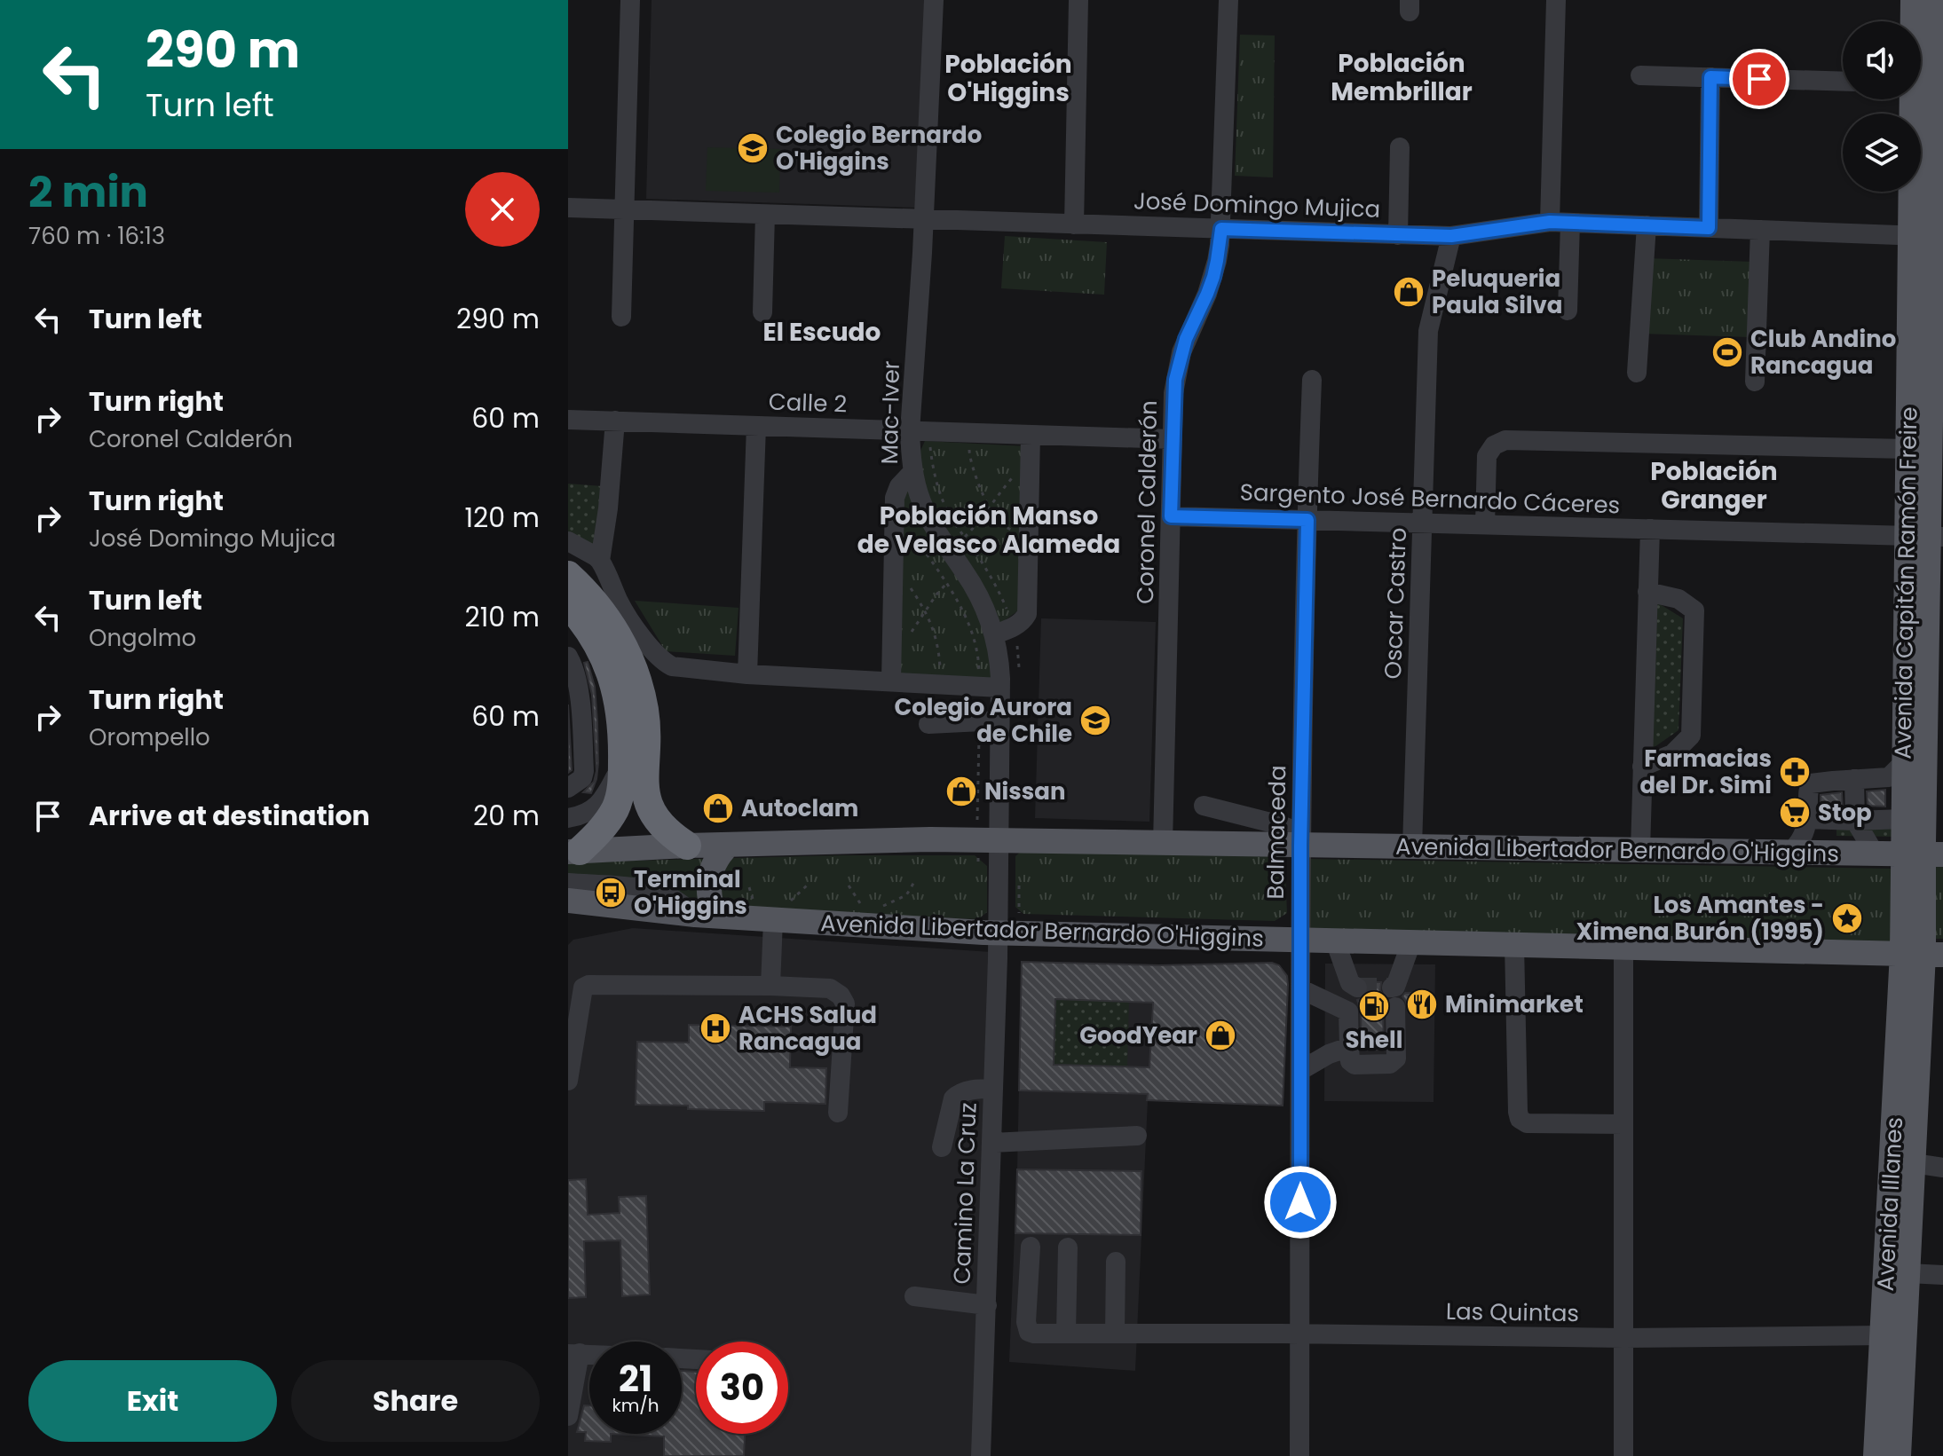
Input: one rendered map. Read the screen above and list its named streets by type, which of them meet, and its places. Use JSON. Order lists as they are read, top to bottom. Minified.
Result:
{"streets":{"main road":["Avenida Capitán Ramón Freire","Avenida Libertador Bernardo O'Higgins","Avenida Illanes"],"street":["José Domingo Mujica","Calle 2","Mac-Iver","Sargento José Bernardo Cáceres","Coronel Calderón","Oscar Castro","Balmaceda","Camino La Cruz","Las Quintas"]},"crossings":[["José Domingo Mujica","Mac-Iver"],["José Domingo Mujica","Coronel Calderón"],["José Domingo Mujica","Avenida Capitán Ramón Freire"],["José Domingo Mujica","Oscar Castro"],["Calle 2","Mac-Iver"],["Calle 2","Coronel Calderón"],["Mac-Iver","Avenida Libertador Bernardo O'Higgins"],["Mac-Iver","Camino La Cruz"],["Sargento José Bernardo Cáceres","Coronel Calderón"],["Sargento José Bernardo Cáceres","Avenida Capitán Ramón Freire"],["Sargento José Bernardo Cáceres","Oscar Castro"],["Sargento José Bernardo Cáceres","Balmaceda"],["Coronel Calderón","Avenida Libertador Bernardo O'Higgins"],["Avenida Capitán Ramón Freire","Avenida Libertador Bernardo O'Higgins"],["Avenida Capitán Ramón Freire","Avenida Illanes"],["Oscar Castro","Avenida Libertador Bernardo O'Higgins"],["Balmaceda","Avenida Libertador Bernardo O'Higgins"],["Balmaceda","Las Quintas"],["Avenida Libertador Bernardo O'Higgins","Camino La Cruz"],["Avenida Libertador Bernardo O'Higgins","Avenida Illanes"],["Avenida Illanes","Las Quintas"]],"districts":["Población Membrillar","Población O'Higgins","El Escudo","Población Granger","Población Manso de Velasco Alameda"],"places":{"school or university":["Colegio Bernardo O'Higgins","Colegio Aurora de Chile"],"shop":["Peluqueria Paula Silva","Nissan","Autoclam","GoodYear"],"sports":["Club Andino Rancagua"],"pharmacy":["Farmacias del Dr. Simi"],"supermarket":["Stop"],"bus stop":["Terminal O'Higgins"],"place":["Los Amantes - Ximena Burón (1995)"],"restaurant":["Minimarket"],"fuel station":["Shell"],"hospital":["ACHS Salud Rancagua"]},"page":{"turn":["290 m","Turn left"],"heading":["2 min","760 m · 16:13"],"list":[{"name":"Turn left","value":"290 m"},{"name":"Turn right","note":"Coronel Calderón","value":"60 m"},{"name":"Turn right","note":"José Domingo Mujica","value":"120 m"},{"name":"Turn left","note":"Ongolmo","value":"210 m"},{"name":"Turn right","note":"Orompello","value":"60 m"},{"name":"Arrive at destination","value":"20 m"}],"speed":"21 km/h","limit":"30","buttons":["Exit","Share"]}}
